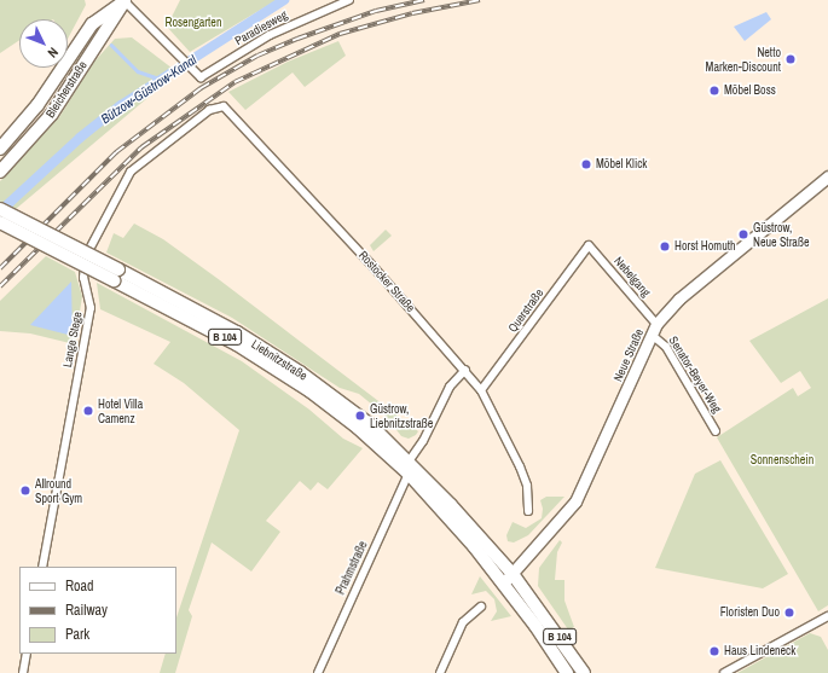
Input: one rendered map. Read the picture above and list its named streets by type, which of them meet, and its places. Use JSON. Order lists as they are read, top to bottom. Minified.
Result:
{"streets":{"main road":["Bleicherstraße","B 104","Neue Straße","Liebnitzstraße"],"street":["Paradiesweg","Nebelgang","Rostocker Straße","Querstraße","Lange Stege","Senator-Beyer-Weg","Prahmstraße"]},"crossings":[["Paradiesweg","Bleicherstraße"],["Nebelgang","Querstraße"],["Nebelgang","Neue Straße"],["Nebelgang","Senator-Beyer-Weg"],["Rostocker Straße","Querstraße"],["Rostocker Straße","Lange Stege"],["B 104","Neue Straße"],["B 104","Liebnitzstraße"],["Neue Straße","Liebnitzstraße"],["Neue Straße","Senator-Beyer-Weg"],["Liebnitzstraße","Prahmstraße"]],"water":["Bützow-Güstrow-Kanal"],"parks":["Rosengarten","Sonnenschein"],"places":["Netto Marken-Discount","Möbel Boss","Möbel Klick","Güstrow, Neue Straße","Horst Homuth","Hotel Villa Camenz","Güstrow, Liebnitzstraße","Allround Sport Gym","Floristen Duo","Haus Lindeneck"],"legend":["Road","Railway","Park"],"north":"bottom right"}
